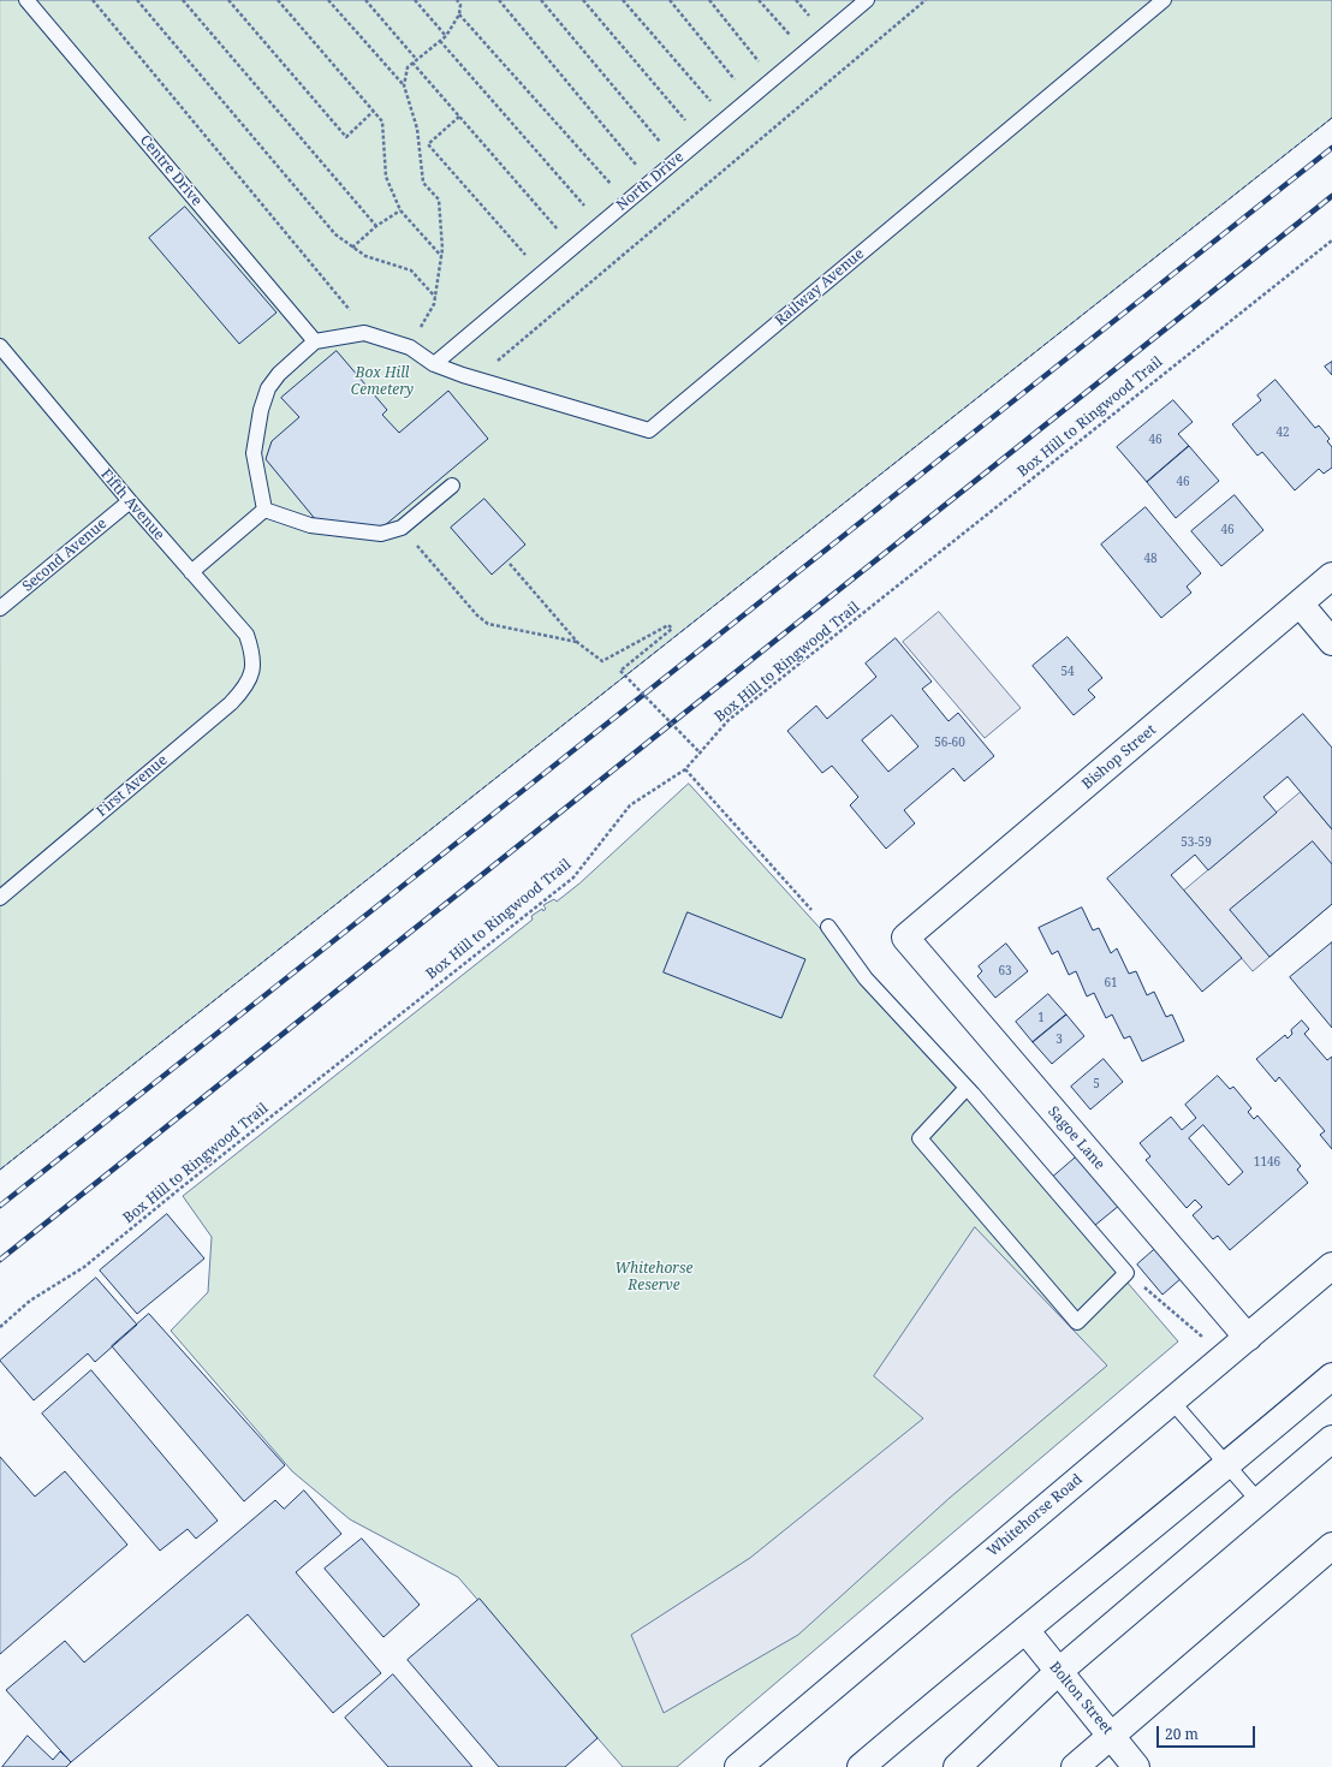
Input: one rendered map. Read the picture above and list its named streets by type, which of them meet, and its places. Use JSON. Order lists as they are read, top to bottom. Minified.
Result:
{"streets":{"street":["Bishop Street","Sagoe Lane","Whitehorse Road","Bolton Street"],"lane":["Centre Drive","North Drive","Railway Avenue","Fifth Avenue","Second Avenue","First Avenue"],"path":["Box Hill to Ringwood Trail"]},"crossings":[["North Drive","Railway Avenue"],["Fifth Avenue","Second Avenue"],["Fifth Avenue","First Avenue"],["Bishop Street","Sagoe Lane"],["Sagoe Lane","Whitehorse Road"]],"parks":["Box Hill Cemetery","Whitehorse Reserve"],"house_numbers":["42","46","46","46","48","54","56-60","53-59","63","61","1","3","5","1146"],"scale_bar":"20 m"}
